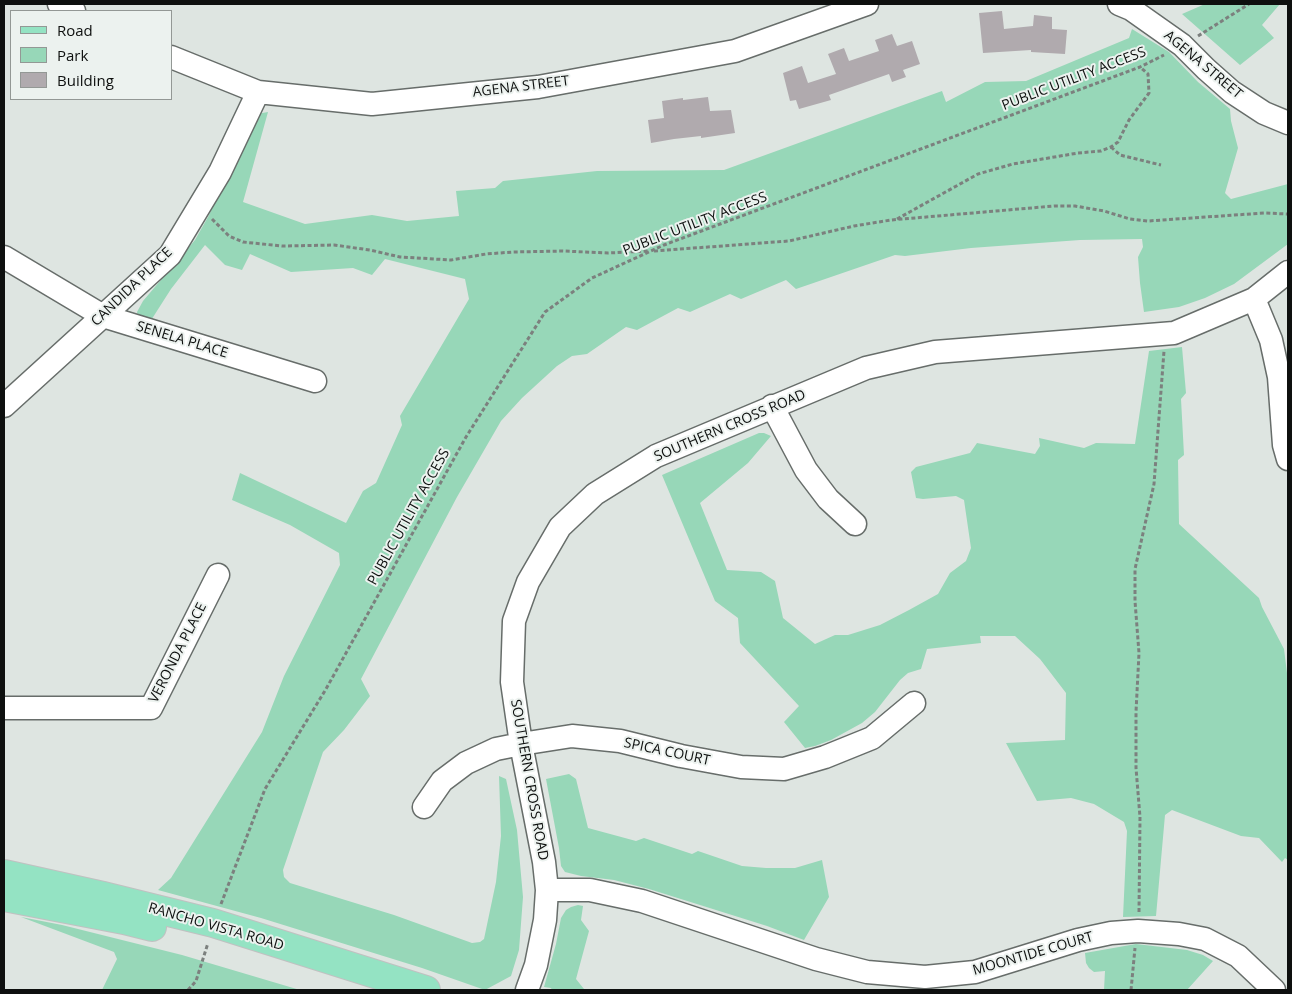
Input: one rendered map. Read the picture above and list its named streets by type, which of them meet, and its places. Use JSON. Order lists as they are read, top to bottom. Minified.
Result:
{"streets":{"main road":["RANCHO VISTA ROAD"],"street":["AGENA STREET","CANDIDA PLACE","SENELA PLACE","SOUTHERN CROSS ROAD","VERONDA PLACE","SPICA COURT","MOONTIDE COURT"],"path":["PUBLIC UTILITY ACCESS"]},"crossings":[["AGENA STREET","PUBLIC UTILITY ACCESS"],["AGENA STREET","CANDIDA PLACE"],["CANDIDA PLACE","SENELA PLACE"],["SOUTHERN CROSS ROAD","SPICA COURT"],["SOUTHERN CROSS ROAD","MOONTIDE COURT"]],"legend":["Road","Park","Building"]}
